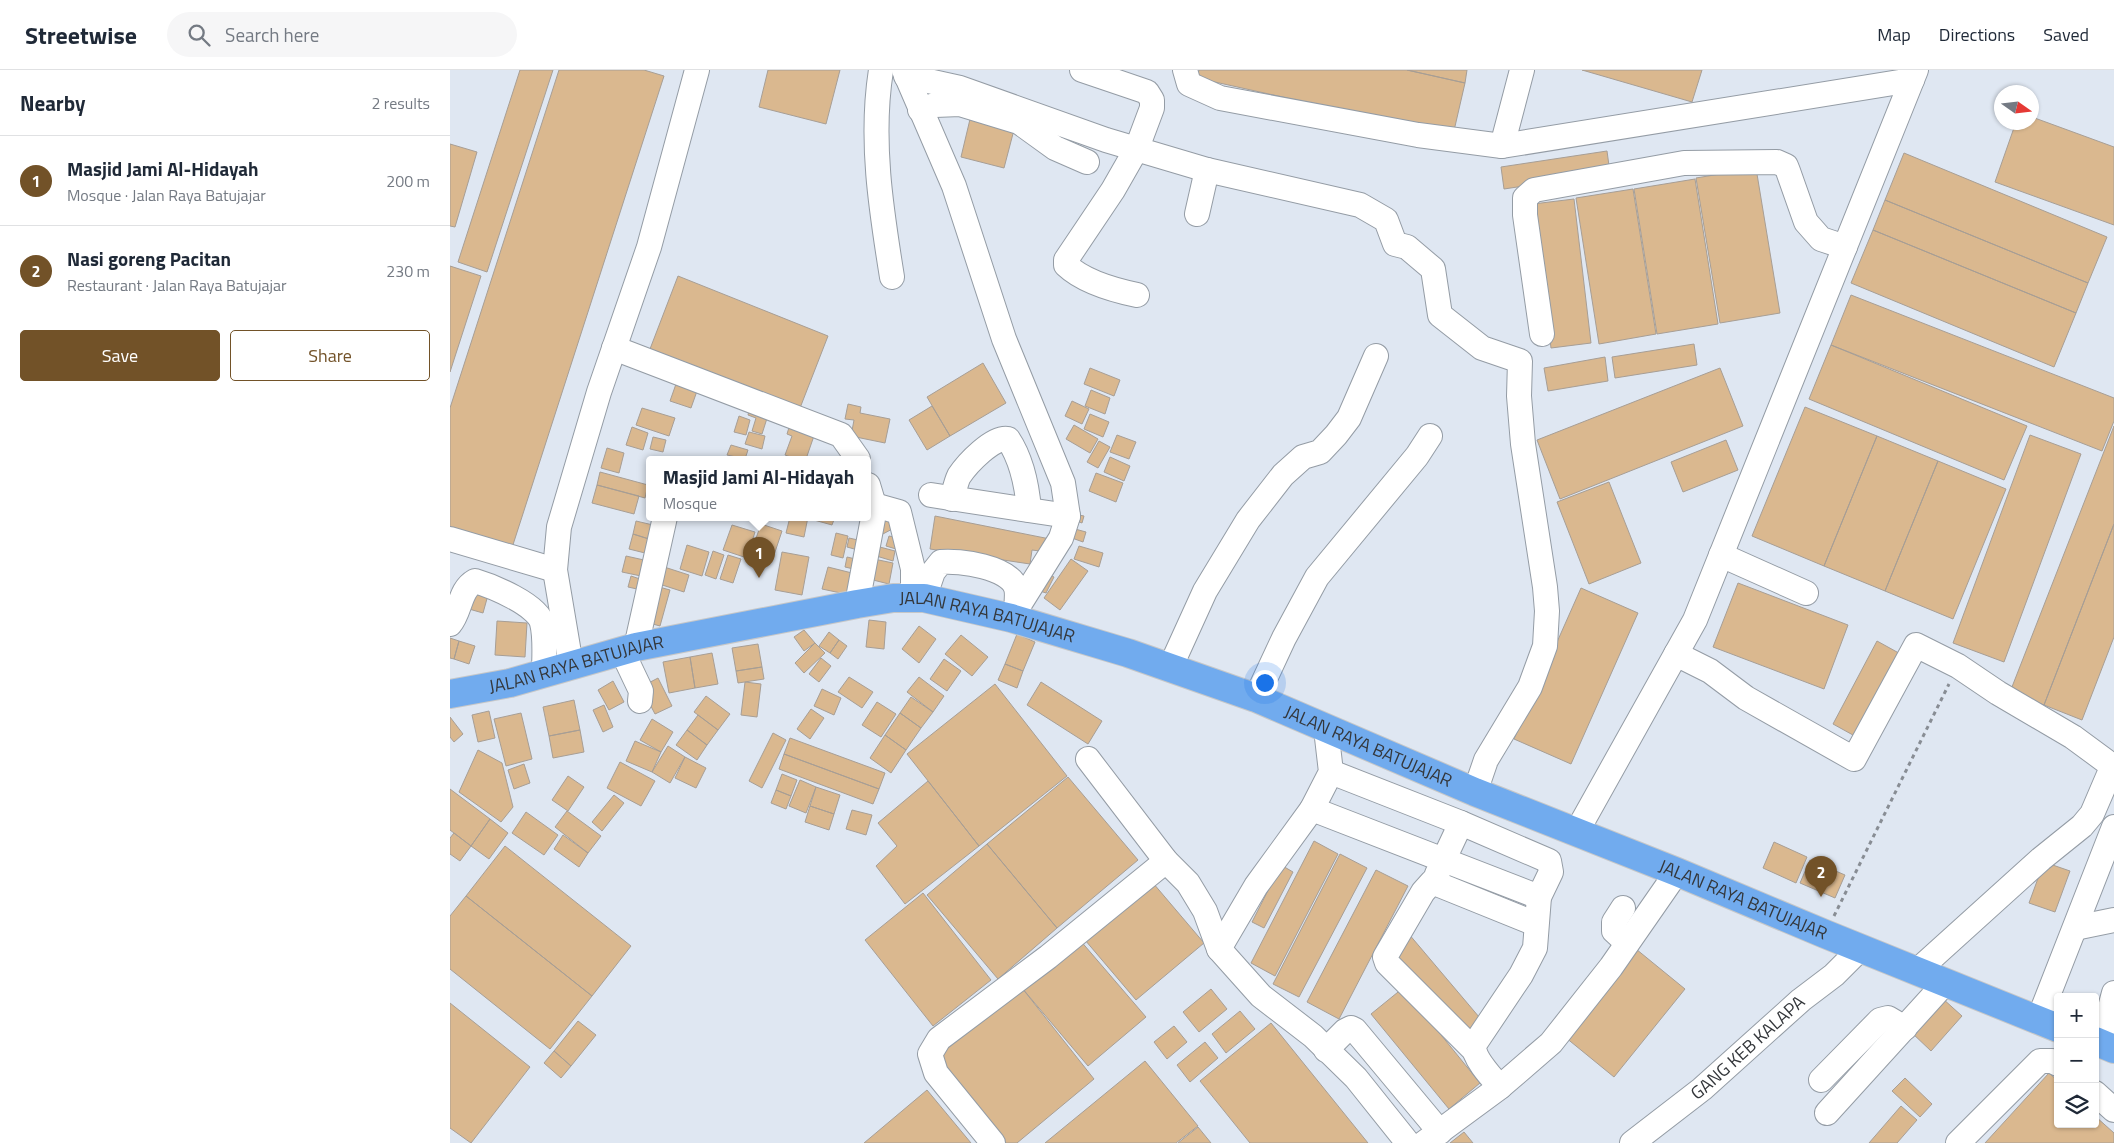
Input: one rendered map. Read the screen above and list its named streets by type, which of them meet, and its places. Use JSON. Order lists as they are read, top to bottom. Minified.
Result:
{"streets":{"highway":["JALAN RAYA BATUJAJAR"],"street":["GANG KEB KALAPA"]},"crossings":[["JALAN RAYA BATUJAJAR","GANG KEB KALAPA"]],"north":"right","page":{"header":"Streetwise","search":"Search here","nav":["Map","Directions","Saved"],"heading":["Nearby","2 results"],"list":[{"mark":"1","name":"Masjid Jami Al-Hidayah","note":"Mosque · Jalan Raya Batujajar","value":"200 m"},{"mark":"2","name":"Nasi goreng Pacitan","note":"Restaurant · Jalan Raya Batujajar","value":"230 m"}],"buttons":["Save","Share"],"popup":["Masjid Jami Al-Hidayah","Mosque"],"pins":["1","2"],"map_buttons":["+","−"]}}
